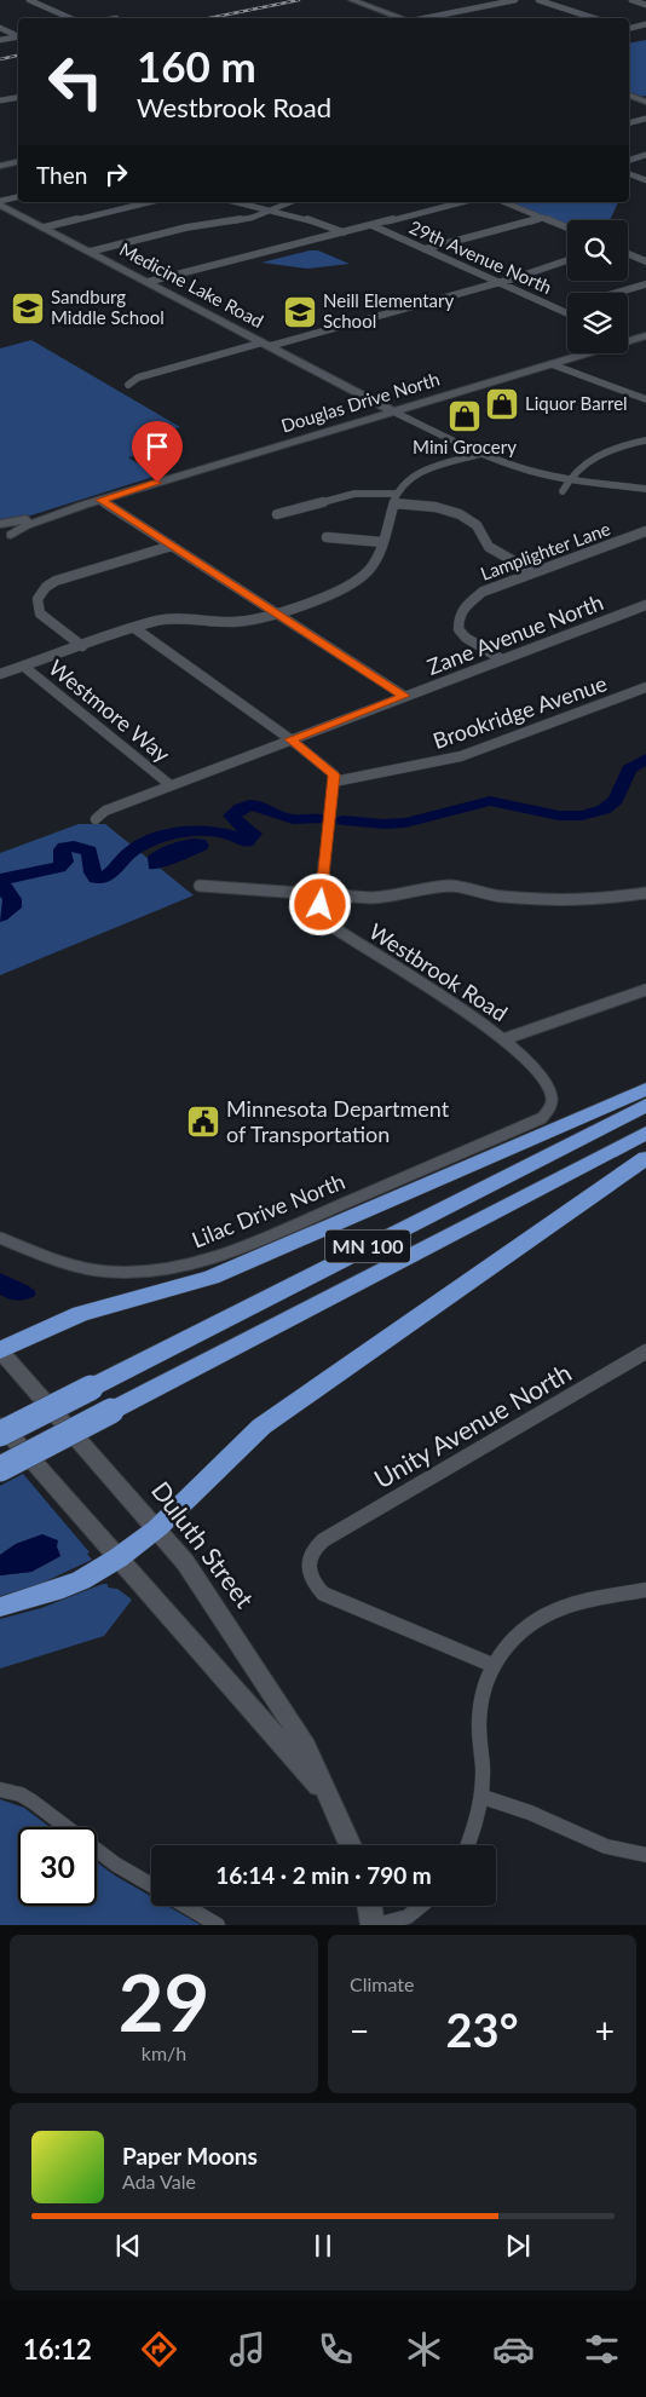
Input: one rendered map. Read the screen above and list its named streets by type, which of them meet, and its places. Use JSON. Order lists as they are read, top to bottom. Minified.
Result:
{"streets":{"highway":["MN 100"],"street":["29th Avenue North","Medicine Lake Road","Douglas Drive North","Lamplighter Lane","Zane Avenue North","Westmore Way","Brookridge Avenue","Westbrook Road","Lilac Drive North","Unity Avenue North","Duluth Street"]},"crossings":[["Medicine Lake Road","Douglas Drive North"],["Lamplighter Lane","Zane Avenue North"],["Zane Avenue North","Westmore Way"],["Brookridge Avenue","Westbrook Road"],["Westbrook Road","Lilac Drive North"]],"places":{"school or university":["Sandburg Middle School","Neill Elementary School"],"shop":["Liquor Barrel","Mini Grocery"],"public building":["Minnesota Department of Transportation"]},"page":{"turn":["160 m","Westbrook Road"],"then":"Then","limit":"30","trip":"16:14 · 2 min · 790 m","tile":[["29","km/h"],"Climate"],"heat":["−","23°","+"],"song":["Paper Moons","Ada Vale"],"tabs":"16:12"}}
